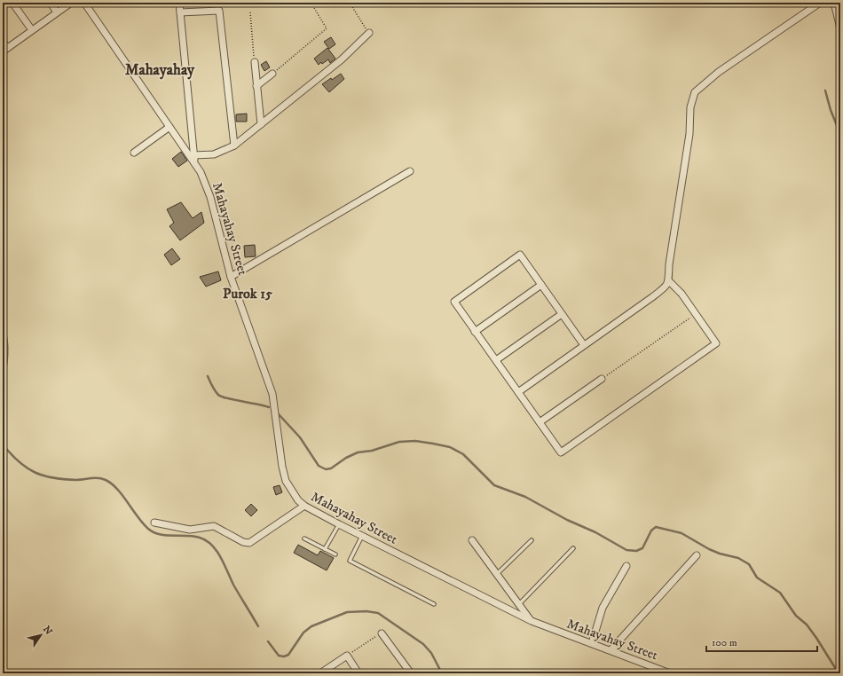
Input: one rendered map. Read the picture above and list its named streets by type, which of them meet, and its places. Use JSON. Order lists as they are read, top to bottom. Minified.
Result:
{"streets":{"street":["Mahayahay Street"]},"districts":["Mahayahay","Purok 15"],"scale_bar":"100 m","north":"top right"}
